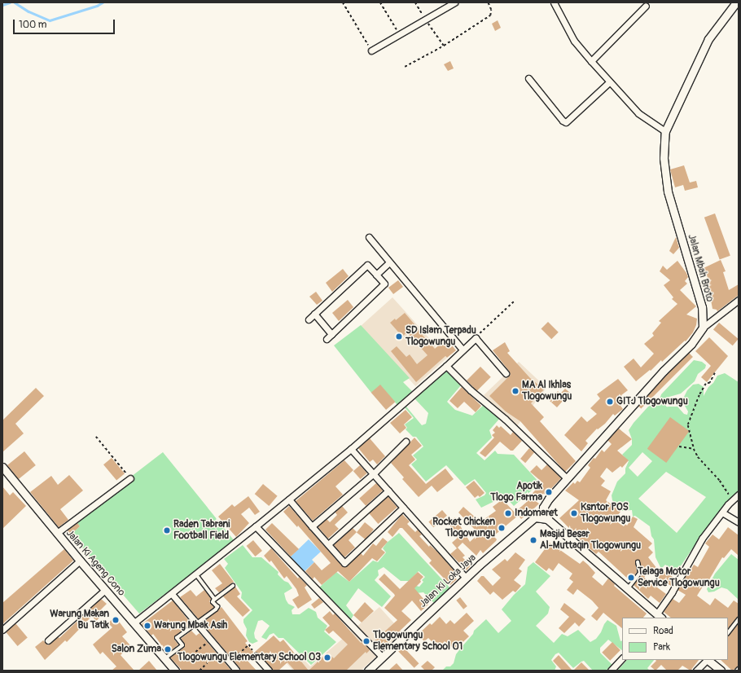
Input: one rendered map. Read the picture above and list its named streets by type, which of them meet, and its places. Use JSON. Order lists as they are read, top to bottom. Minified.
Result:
{"streets":{"main road":["Jalan Mbah Broto","Jalan Ki Ageng Cono","Jalan Ki Loka Jaya"]},"places":["SD Islam Terpadu Tlogowungu","MA Al Ikhlas Tlogowungu","GITJ Tlogowungu","Apotik Tlogo Farma","Indomaret","Ksntor POS Tlogowungu","Rocket Chicken Tlogowungu","Raden Tabrani Football Field","Masjid Besar Al-Muttaqin Tlogowungu","Telaga Motor Service Tlogowungu","Warung Makan Bu Tatik","Warung Mbak Asih","Tlogowungu Elementary School 01","Salon Zuma","Tlogowungu Elementary School 03"],"legend":["Road","Park"],"scale_bar":"100 m"}
